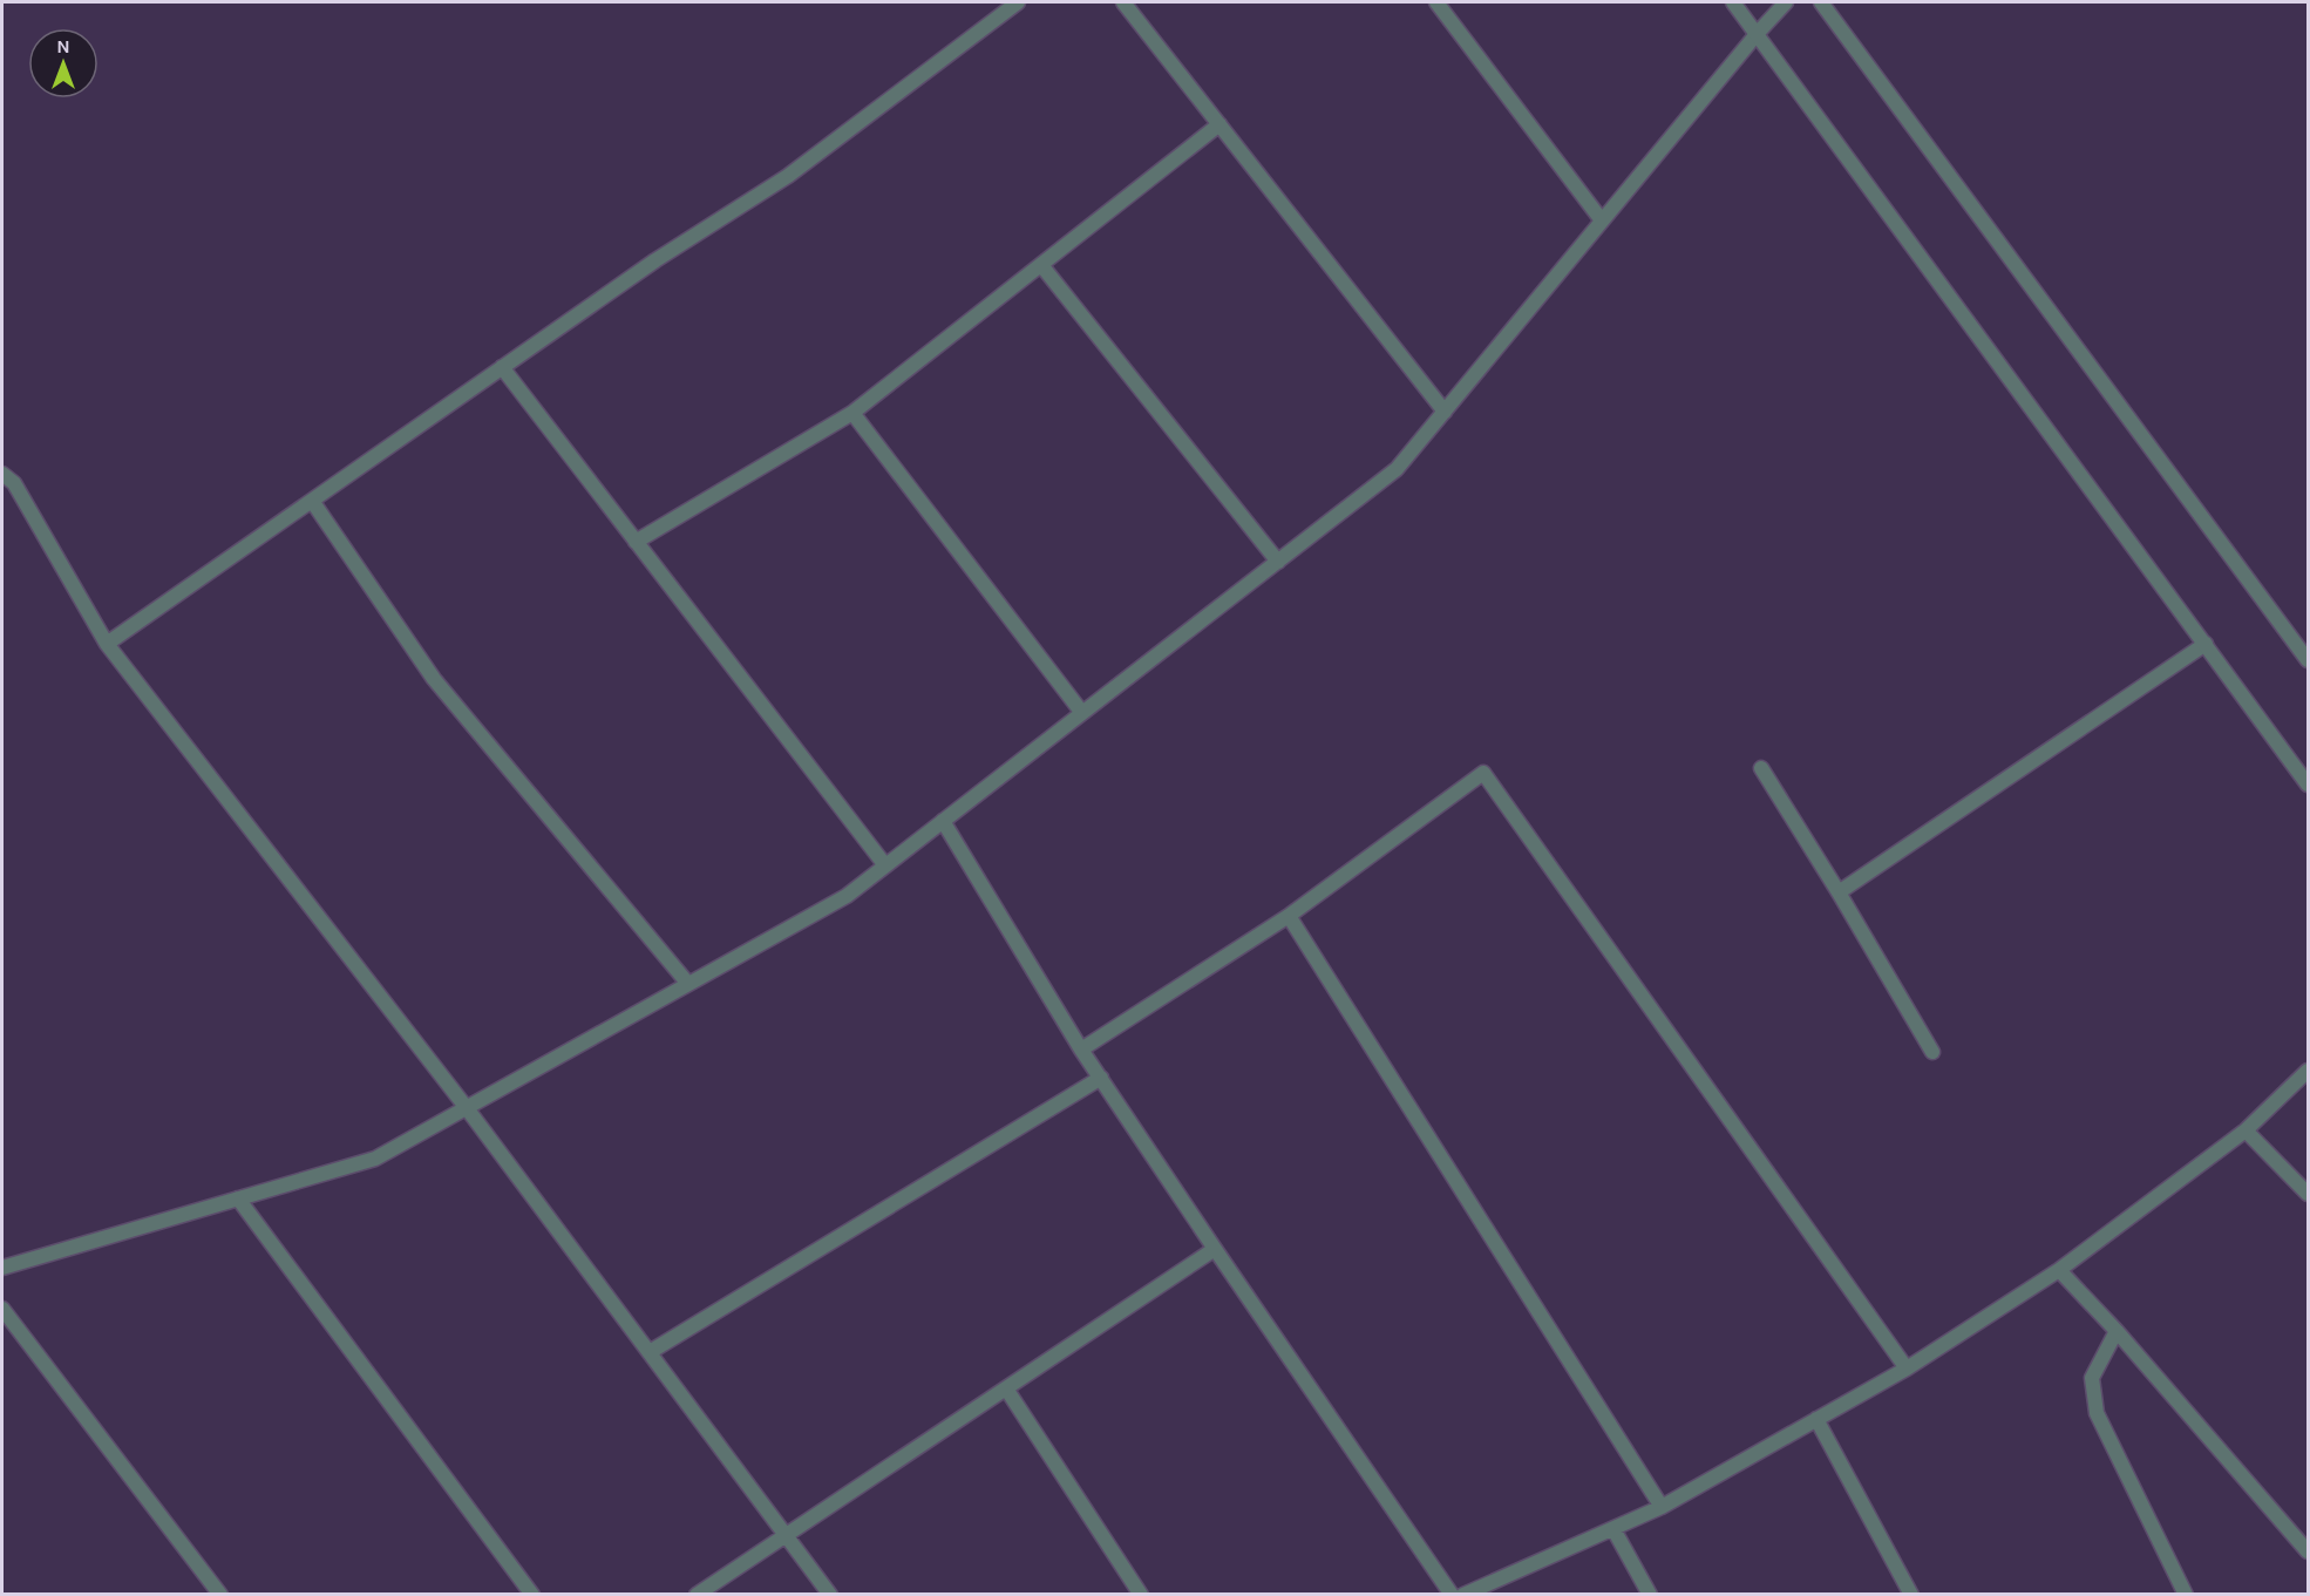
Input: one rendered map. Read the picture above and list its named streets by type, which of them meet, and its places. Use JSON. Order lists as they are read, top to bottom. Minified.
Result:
{"north":"top"}
